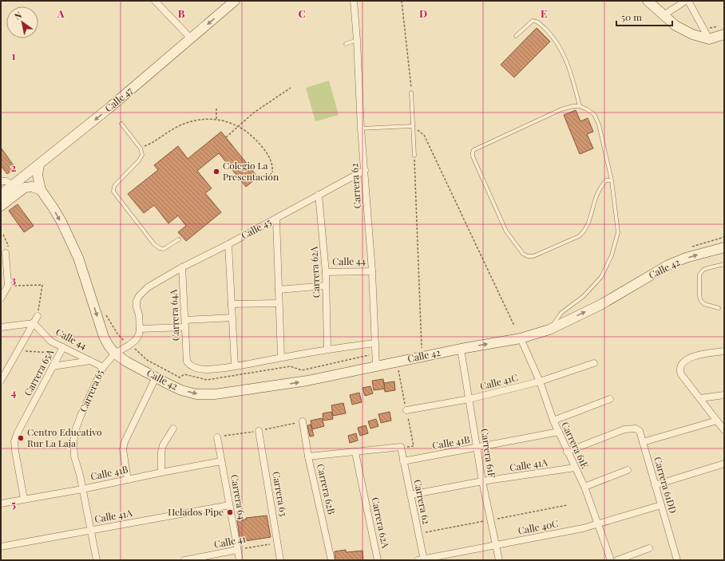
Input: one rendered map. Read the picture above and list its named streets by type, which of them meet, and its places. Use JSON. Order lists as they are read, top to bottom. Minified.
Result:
{"streets":{"street":["Calle 47","Carrera 62","Calle 45","Calle 44","Calle 42","Carrera 62A","Carrera 64A","Carrera 65A","Calle 41C","Carrera 65","Calle 41B","Carrera 61E","Carrera 61F","Calle 41A","Carrera 61DD","Carrera 62B","Carrera 63","Carrera 64","Calle 40C","Calle 41"]},"crossings":[["Carrera 62","Calle 45"],["Carrera 62","Calle 44"],["Carrera 62","Calle 42"],["Carrera 62","Carrera 62A"],["Carrera 62","Calle 41B"],["Carrera 62","Calle 41A"],["Carrera 62","Calle 40C"],["Calle 45","Carrera 62A"],["Calle 45","Carrera 64A"],["Calle 45","Carrera 65"],["Calle 44","Carrera 62A"],["Calle 44","Carrera 65A"],["Calle 44","Carrera 65"],["Calle 42","Carrera 65"],["Calle 42","Carrera 61E"],["Calle 42","Carrera 61F"],["Carrera 65A","Calle 41B"],["Calle 41C","Carrera 61E"],["Calle 41C","Carrera 61F"],["Carrera 65","Calle 41B"],["Carrera 65","Calle 41A"],["Calle 41B","Carrera 61E"],["Calle 41B","Carrera 61F"],["Calle 41B","Carrera 64"],["Carrera 61E","Calle 41A"],["Carrera 61E","Carrera 61DD"],["Carrera 61E","Calle 40C"],["Carrera 61F","Calle 41A"],["Carrera 61F","Calle 40C"],["Calle 41A","Carrera 64"],["Carrera 61DD","Calle 40C"],["Carrera 63","Calle 41"],["Carrera 64","Calle 41"]],"one_way":["Calle 47"],"places":["Colegio La Presentación","Centro Educativo Rur La Laja","Helados Pipe"],"scale_bar":"50 m","north":"top left","grid":{"columns":["A","B","C","D","E"],"rows":["1","2","3","4","5"]}}
